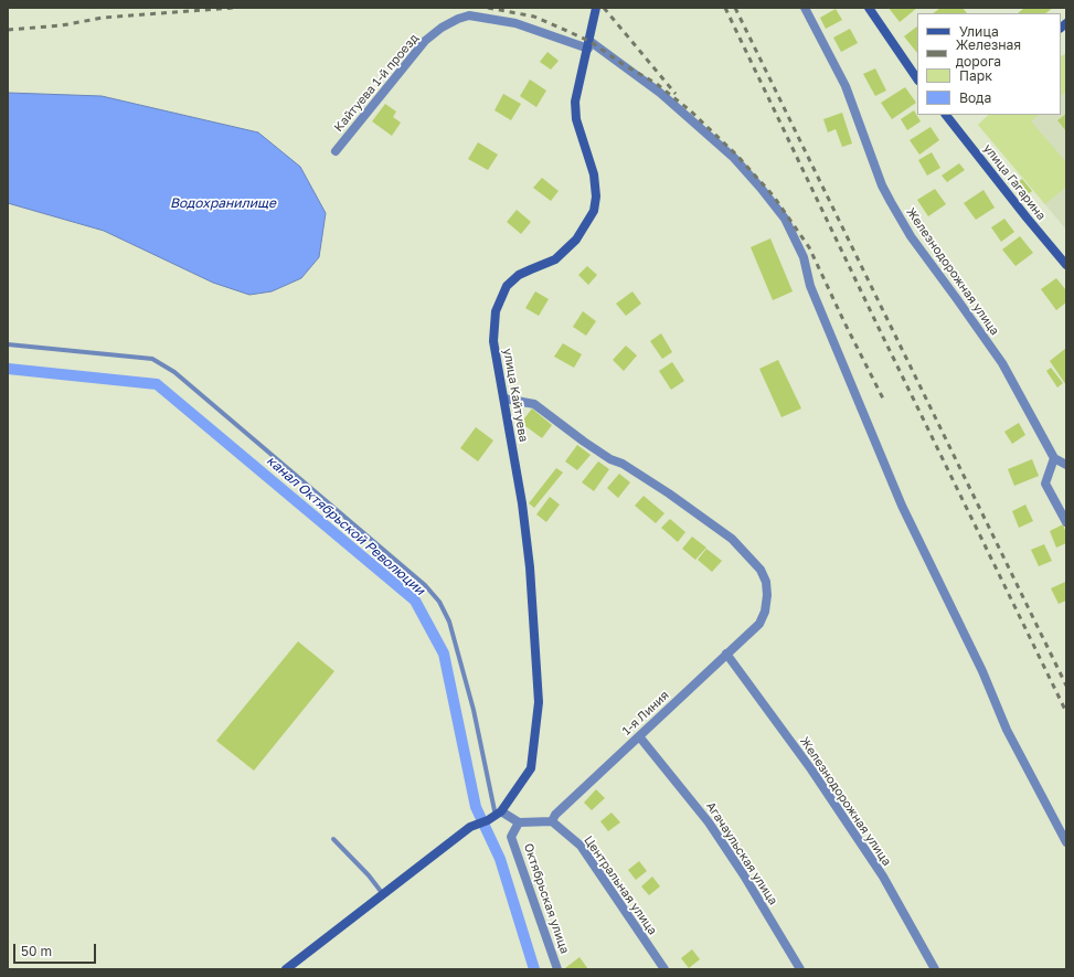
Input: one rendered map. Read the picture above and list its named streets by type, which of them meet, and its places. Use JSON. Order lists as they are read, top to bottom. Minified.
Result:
{"streets":{"main road":["улица Гагарина","улица Кайтуева"],"street":["Кайтуева 1-й проезд","Железнодорожная улица","1-я Линия","Агачаульская улица","Центральная улица","Октябрьская улица"]},"crossings":[["Кайтуева 1-й проезд","улица Кайтуева"],["Железнодорожная улица","1-я Линия"],["улица Кайтуева","1-я Линия"],["1-я Линия","Агачаульская улица"],["1-я Линия","Центральная улица"]],"water":["Водохранилище","канал Октябрьской Революции"],"legend":["Улица","Железная дорога","Парк","Вода"],"scale_bar":"50 m"}
